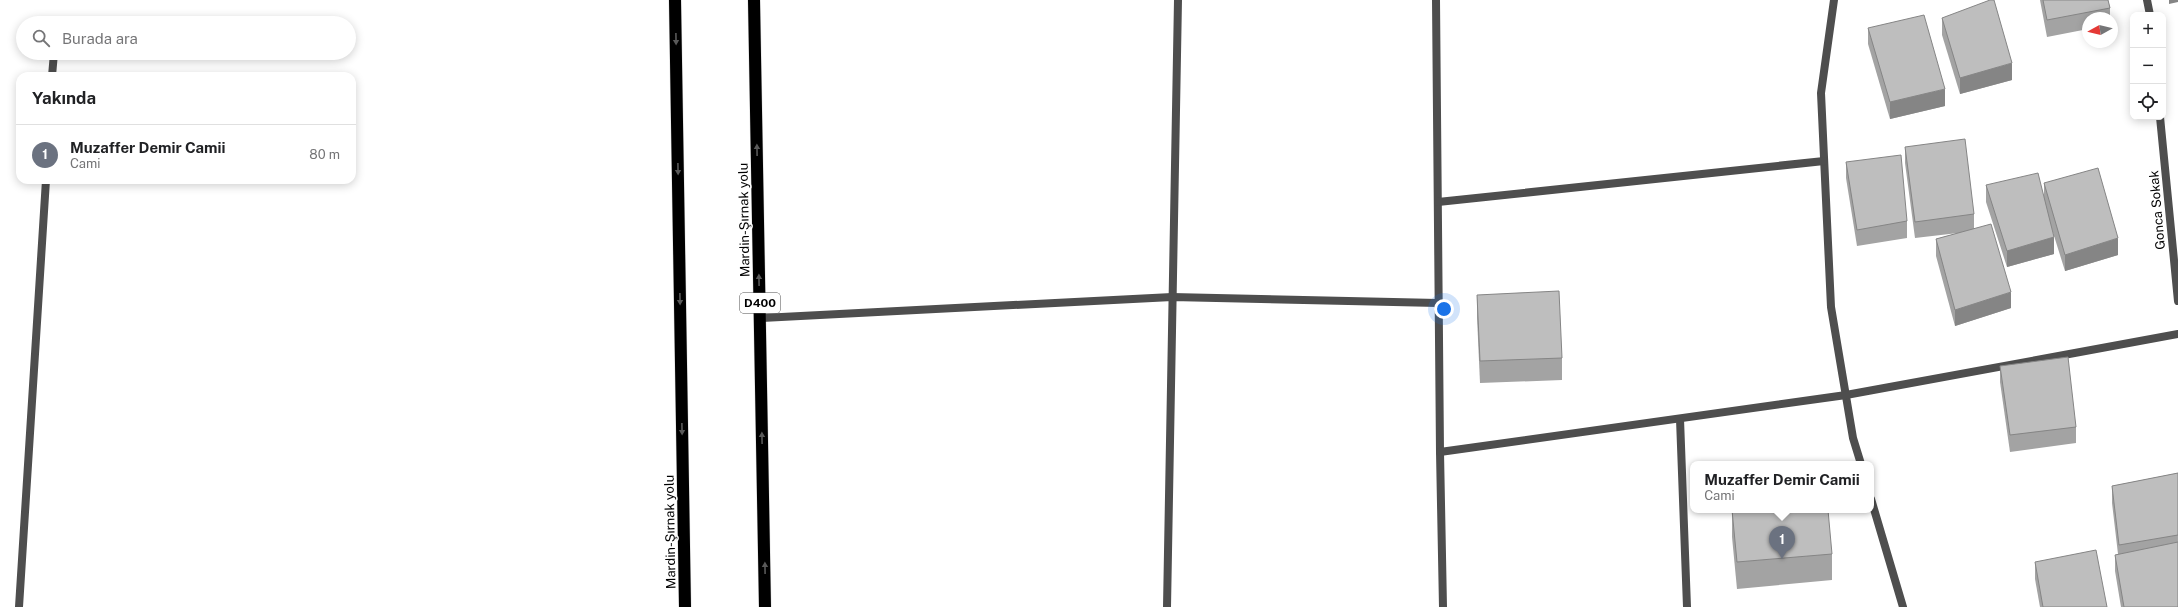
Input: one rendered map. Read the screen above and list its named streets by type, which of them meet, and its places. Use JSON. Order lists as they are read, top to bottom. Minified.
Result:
{"streets":{"highway":["Mardin-Şırnak yolu","D400"],"street":["Gonca Sokak"]},"north":"left","page":{"map_buttons":["+","−"],"search":"Burada ara","heading":"Yakında","list":[{"mark":"1","name":"Muzaffer Demir Camii","note":"Cami","value":"80 m"}],"popup":["Muzaffer Demir Camii","Cami"],"pins":"1"}}
